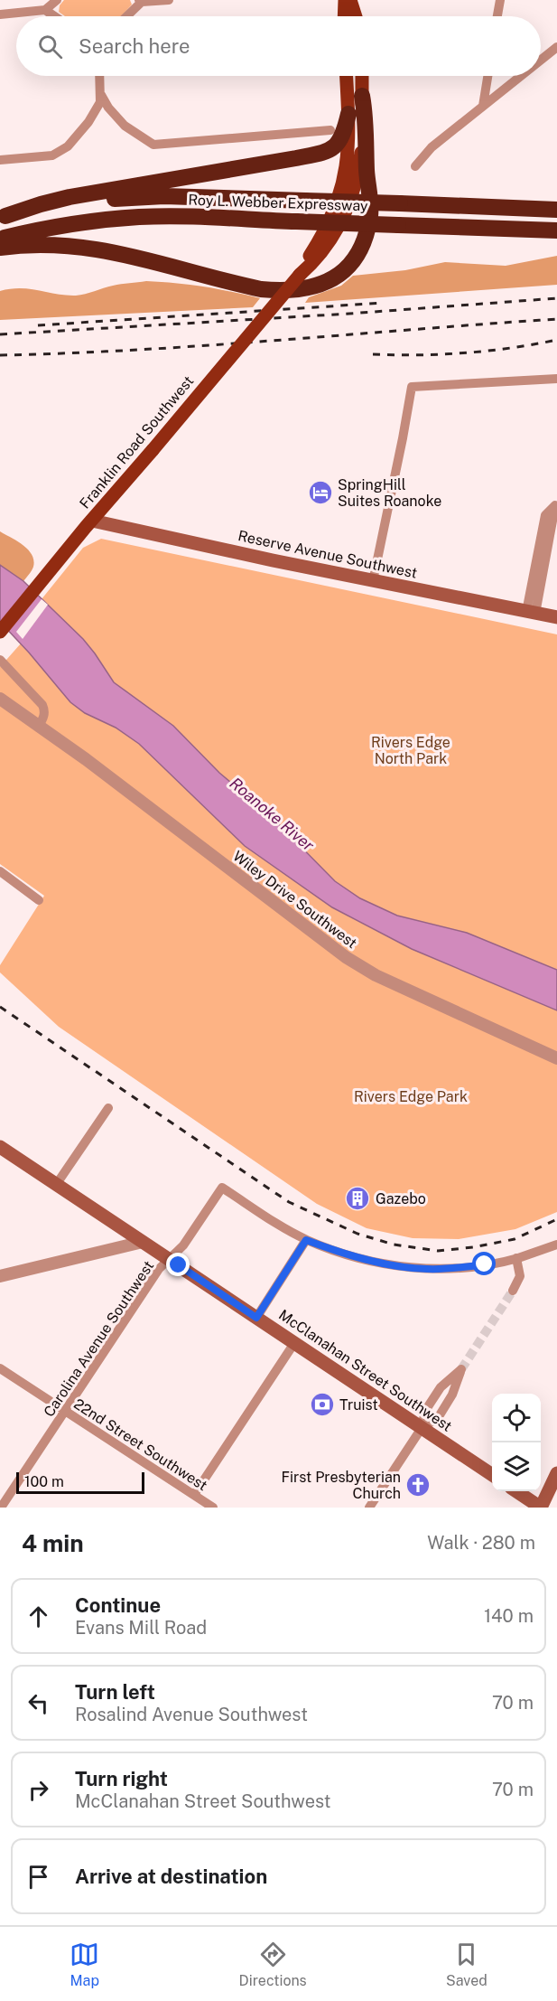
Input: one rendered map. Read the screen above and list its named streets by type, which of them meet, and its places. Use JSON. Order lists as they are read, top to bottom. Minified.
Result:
{"streets":{"highway":["Roy L. Webber Expressway"],"main road":["Franklin Road Southwest","Reserve Avenue Southwest","McClanahan Street Southwest"],"street":["Wiley Drive Southwest","Carolina Avenue Southwest","22nd Street Southwest"]},"crossings":[["Franklin Road Southwest","Reserve Avenue Southwest"],["Carolina Avenue Southwest","McClanahan Street Southwest"],["Carolina Avenue Southwest","22nd Street Southwest"]],"water":["Roanoke River"],"parks":["Rivers Edge North Park","Rivers Edge Park"],"places":{"hotel":["SpringHill Suites Roanoke"],"building":["Gazebo"],"bank":["Truist"],"church":["First Presbyterian Church"]},"scale_bar":"100 m","page":{"search":"Search here","scale":"100 m","heading":["4 min","Walk · 280 m"],"list":[["Continue","Evans Mill Road","140 m"],["Turn left","Rosalind Avenue Southwest","70 m"],["Turn right","McClanahan Street Southwest","70 m"],"Arrive at destination"],"nav":["Map","Directions","Saved"]}}
